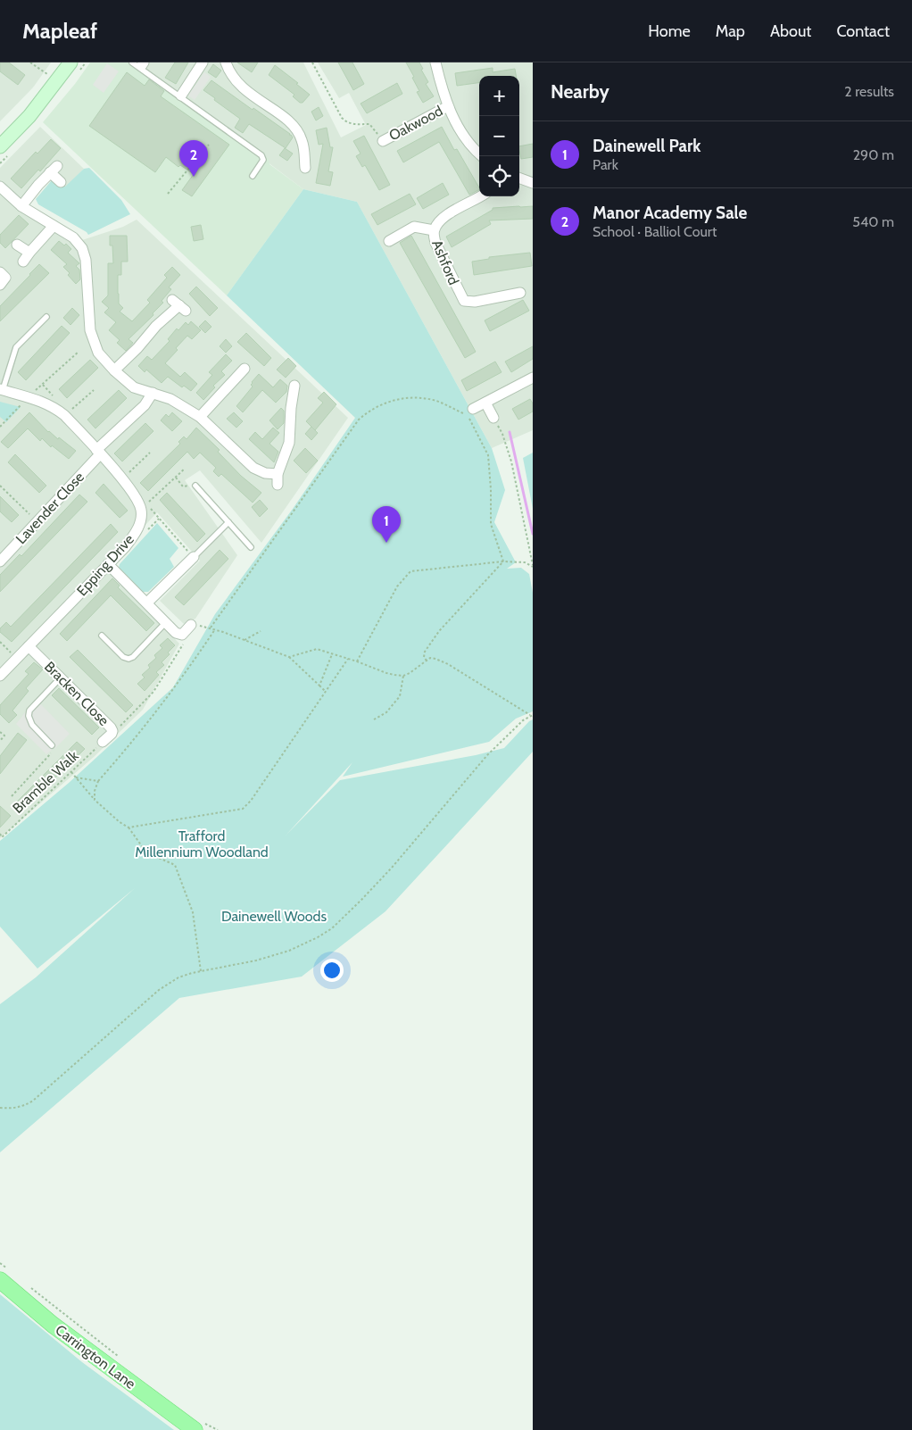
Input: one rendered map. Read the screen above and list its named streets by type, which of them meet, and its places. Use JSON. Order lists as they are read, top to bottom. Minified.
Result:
{"streets":{"main road":["Carrington Lane"],"street":["Oakwood","Ashford","Lavender Close","Epping Drive","Bracken Close"],"path":["Bramble Walk"]},"crossings":[["Lavender Close","Epping Drive"],["Epping Drive","Bracken Close"],["Bracken Close","Bramble Walk"]],"parks":["Trafford Millennium Woodland","Dainewell Woods"],"page":{"header":"Mapleaf","nav":["Home","Map","About","Contact"],"heading":["Nearby","2 results"],"map_buttons":["+","−"],"list":[{"mark":"1","name":"Dainewell Park","note":"Park","value":"290 m"},{"mark":"2","name":"Manor Academy Sale","note":"School · Balliol Court","value":"540 m"}],"pins":["2","1"]}}
